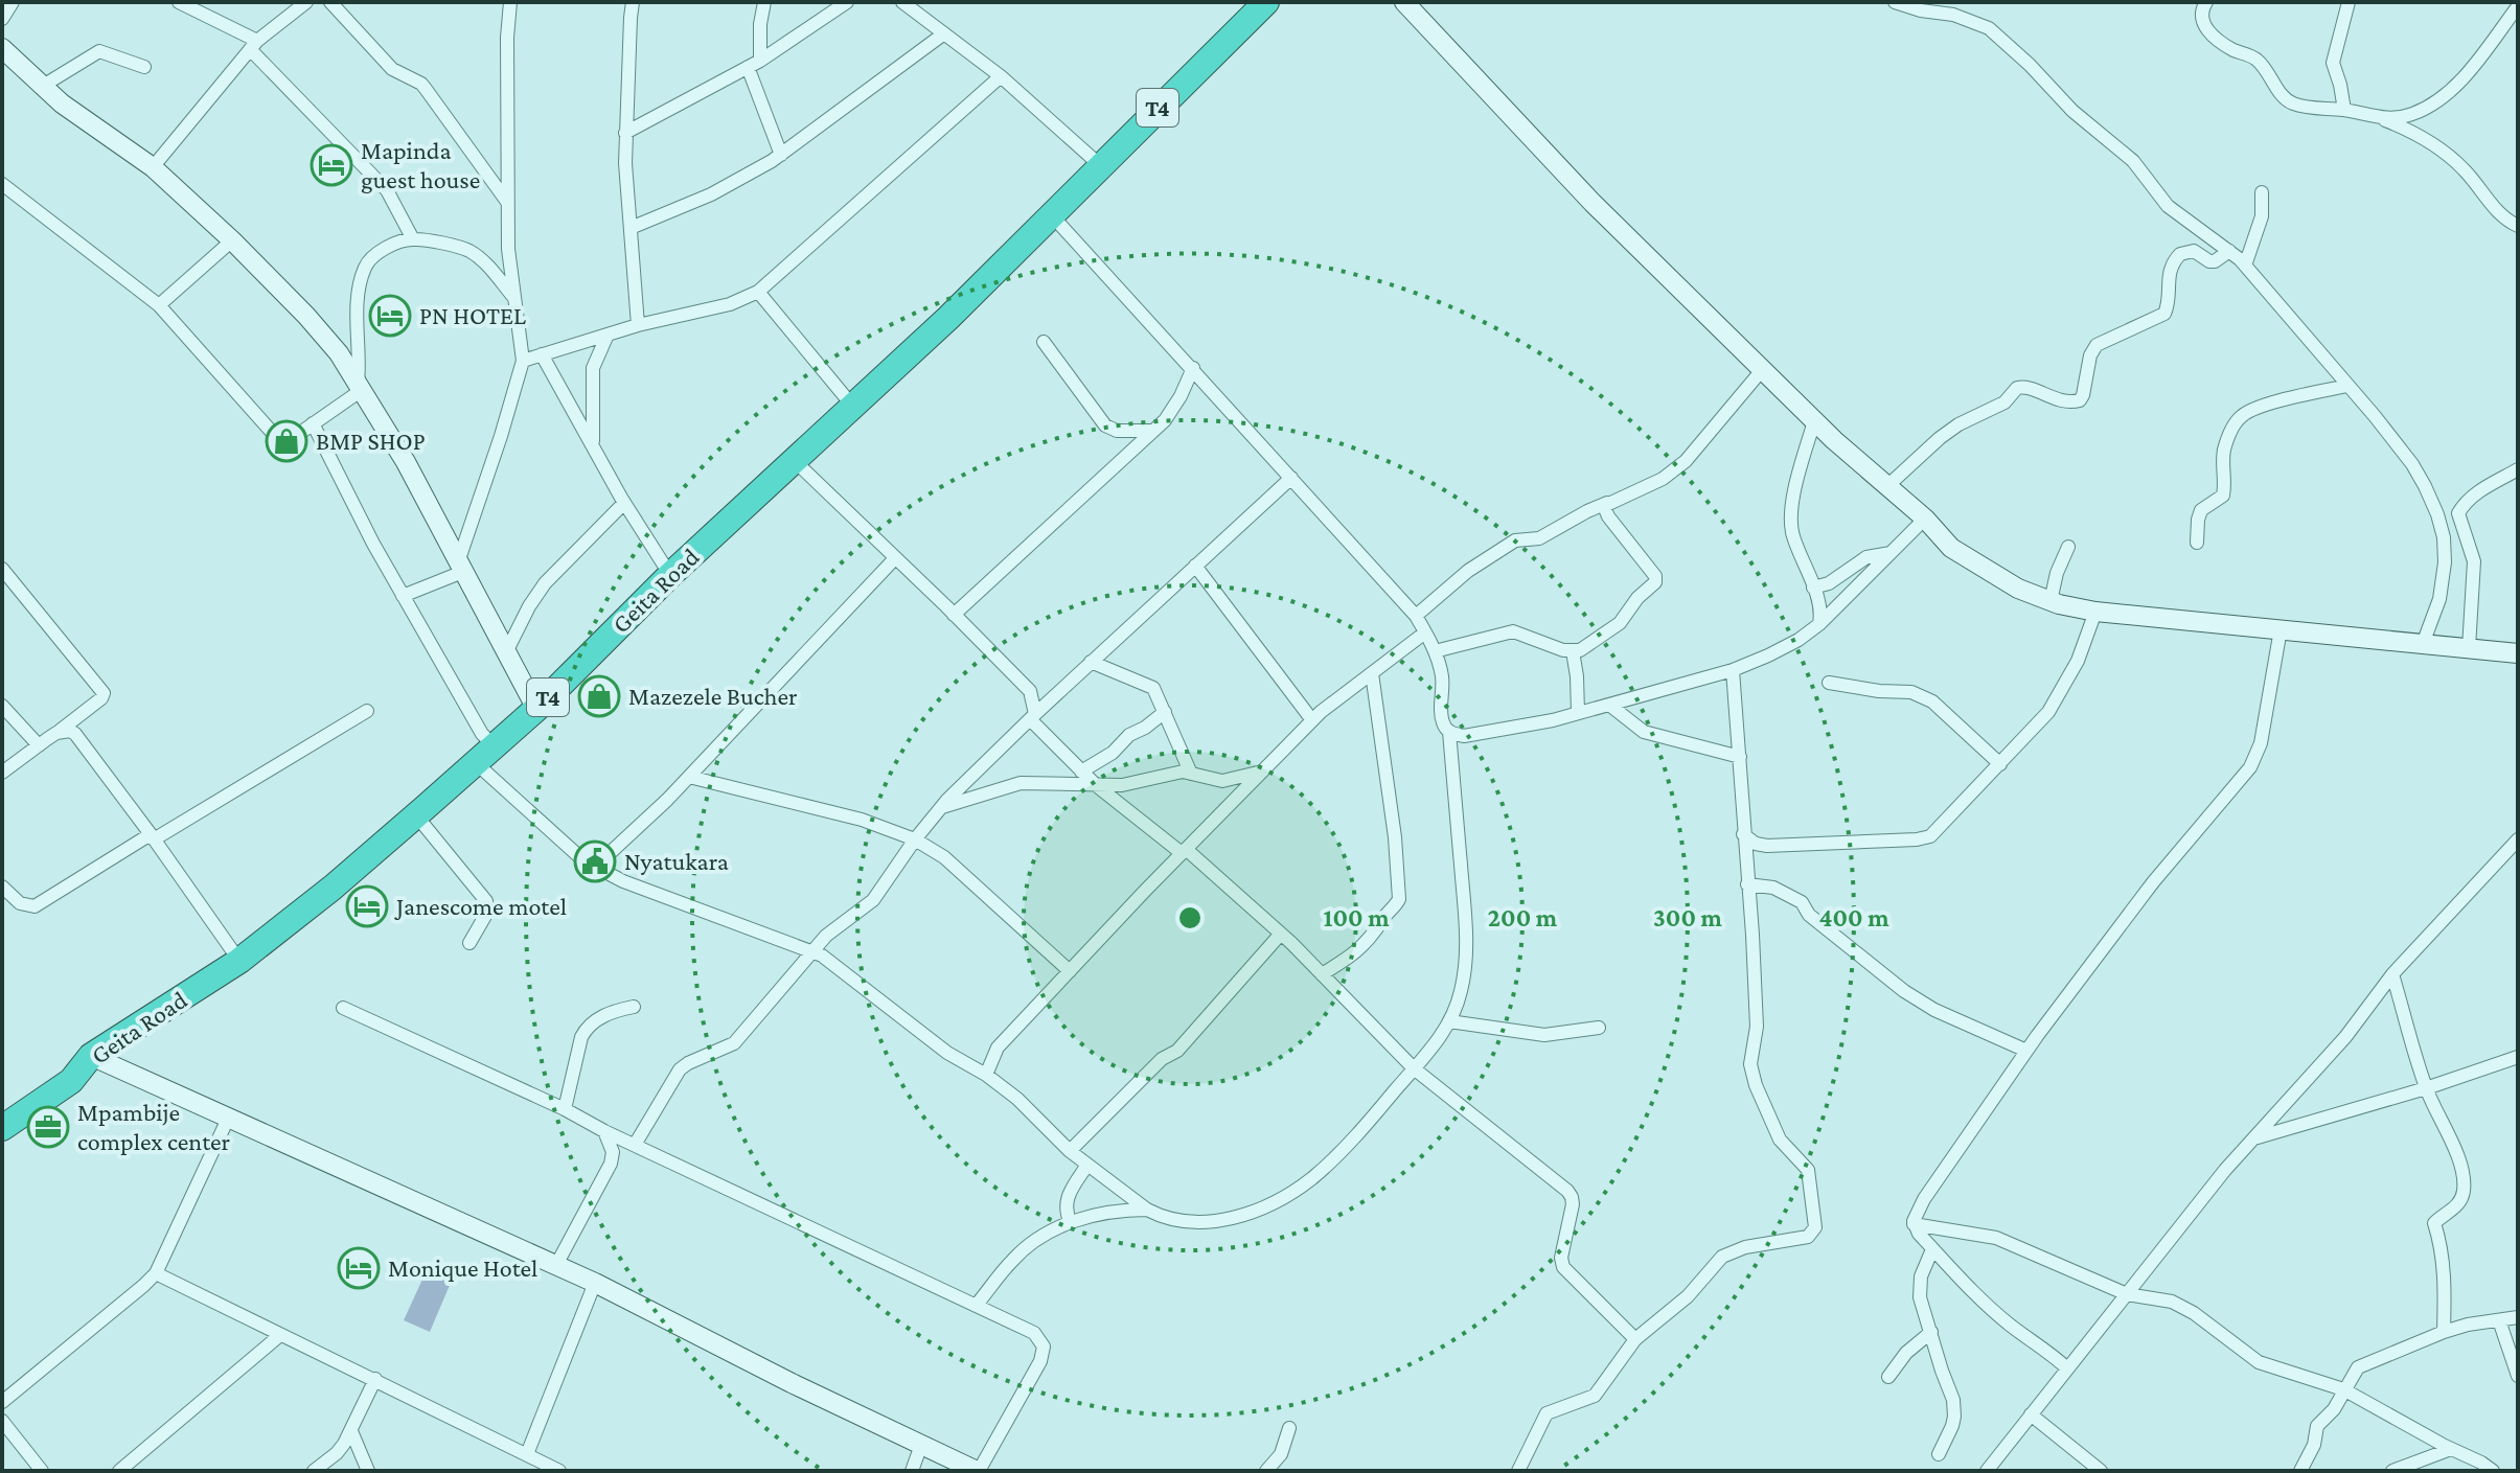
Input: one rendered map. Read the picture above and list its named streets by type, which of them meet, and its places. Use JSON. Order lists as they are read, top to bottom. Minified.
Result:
{"streets":{"highway":["T4","Geita Road"]},"places":{"hotel":["Mapinda guest house","PN HOTEL","Janescome motel","Monique Hotel"],"shop":["BMP SHOP","Mazezele Bucher"],"public building":["Nyatukara"],"office":["Mpambije complex center"]},"rings":["100 m","200 m","300 m","400 m"]}
